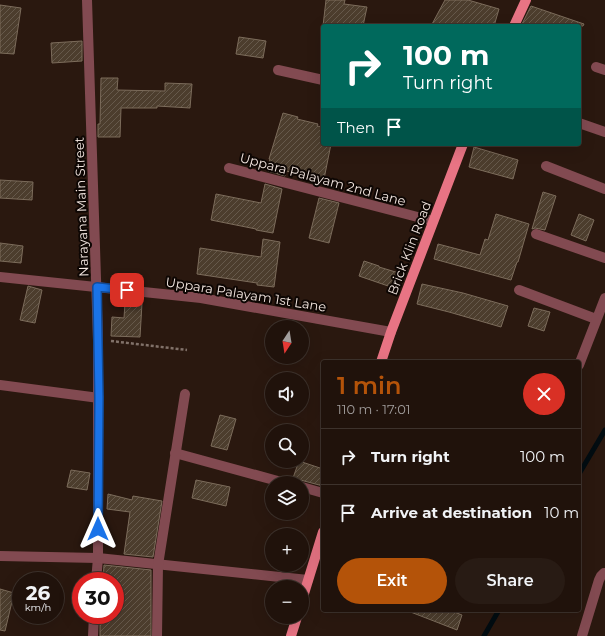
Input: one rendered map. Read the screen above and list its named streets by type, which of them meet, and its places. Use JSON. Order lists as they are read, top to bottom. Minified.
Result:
{"streets":{"main road":["Brick Klin Road"],"street":["Uppara Palayam 2nd Lane","Narayana Main Street","Uppara Palayam 1st Lane"]},"crossings":[["Uppara Palayam 2nd Lane","Brick Klin Road"],["Narayana Main Street","Uppara Palayam 1st Lane"],["Brick Klin Road","Uppara Palayam 1st Lane"]],"north":"bottom","page":{"turn":["100 m","Turn right"],"then":"Then","map_buttons":["+","−"],"heading":["1 min","110 m · 17:01"],"list":[{"name":"Turn right","value":"100 m"},{"name":"Arrive at destination","value":"10 m"}],"buttons":["Exit","Share"],"speed":"26 km/h","limit":"30"}}
